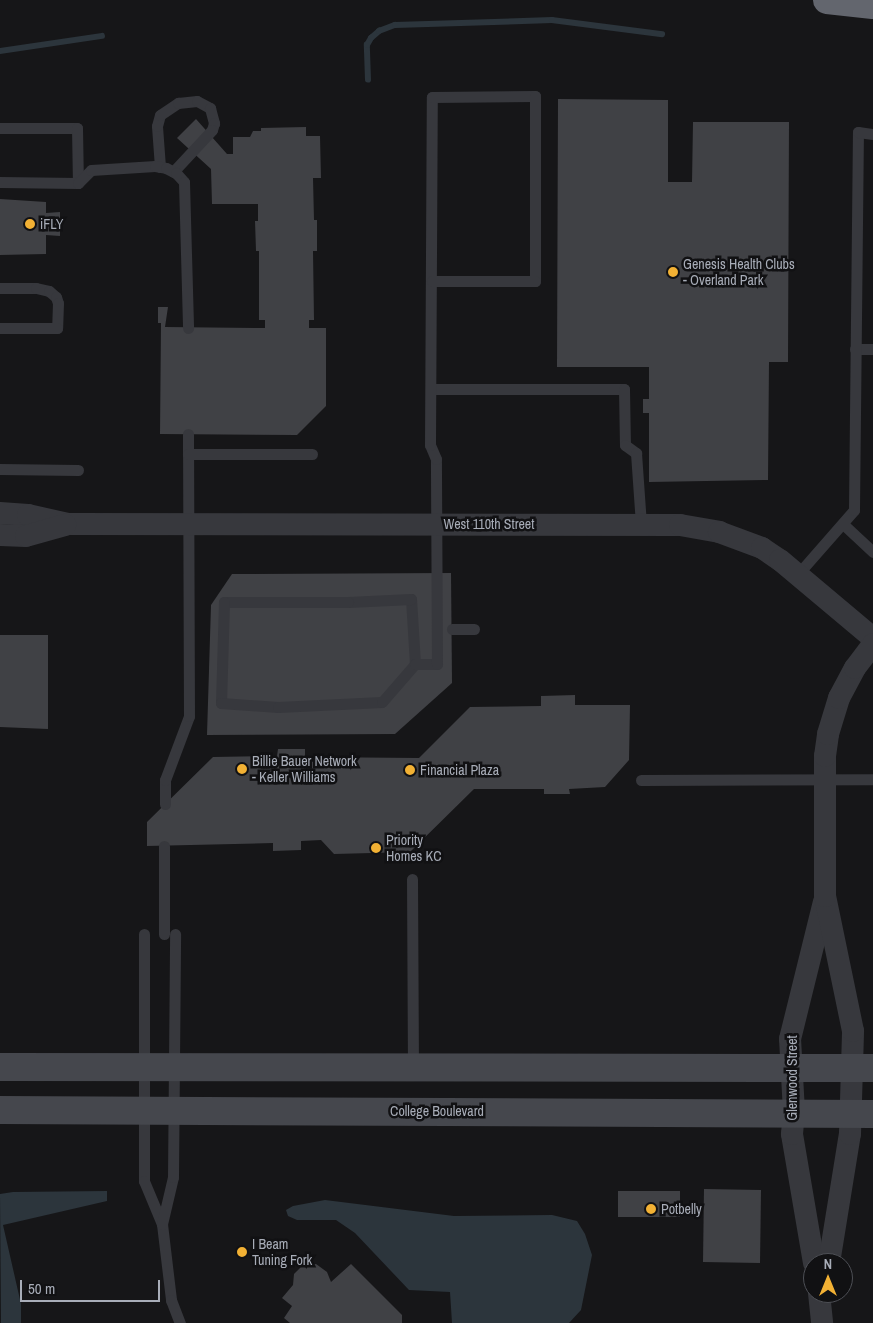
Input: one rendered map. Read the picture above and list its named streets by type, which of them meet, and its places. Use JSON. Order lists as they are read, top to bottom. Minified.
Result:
{"streets":{"main road":["College Boulevard"],"street":["West 110th Street","Glenwood Street"]},"crossings":[["Glenwood Street","College Boulevard"]],"places":["iFLY","Genesis Health Clubs - Overland Park","Billie Bauer Network - Keller Williams","Financial Plaza","Priority Homes KC","Potbelly","I Beam Tuning Fork"],"scale_bar":"50 m","north":"top"}
